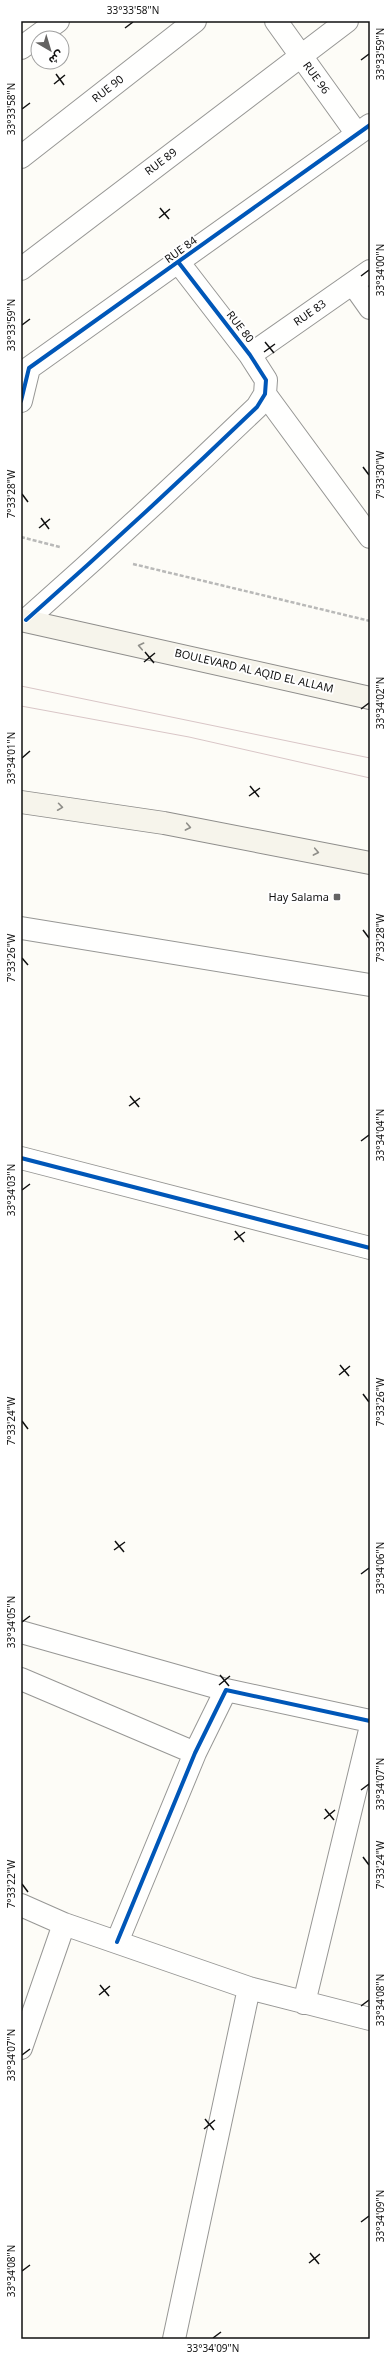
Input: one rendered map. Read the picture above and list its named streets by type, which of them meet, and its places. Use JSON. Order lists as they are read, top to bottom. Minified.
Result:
{"streets":{"main road":["BOULEVARD AL AQID EL ALLAM"],"street":["RUE 96","RUE 90","RUE 89","RUE 84","RUE 83","RUE 80"]},"crossings":[["RUE 96","RUE 89"],["RUE 96","RUE 84"],["RUE 84","RUE 80"],["RUE 83","RUE 80"]],"places":{"transit":["Hay Salama"]},"north":"bottom right","coordinates":["33°33'58\"N","33°33'59\"N","33°34'00\"N","7°33'30\"W","7°33'28\"W","33°34'02\"N","33°34'01\"N","7°33'26\"W","33°34'04\"N","33°34'03\"N","7°33'24\"W","33°34'06\"N","33°34'05\"N","33°34'07\"N","7°33'22\"W","33°34'08\"N","33°34'09\"N"]}
